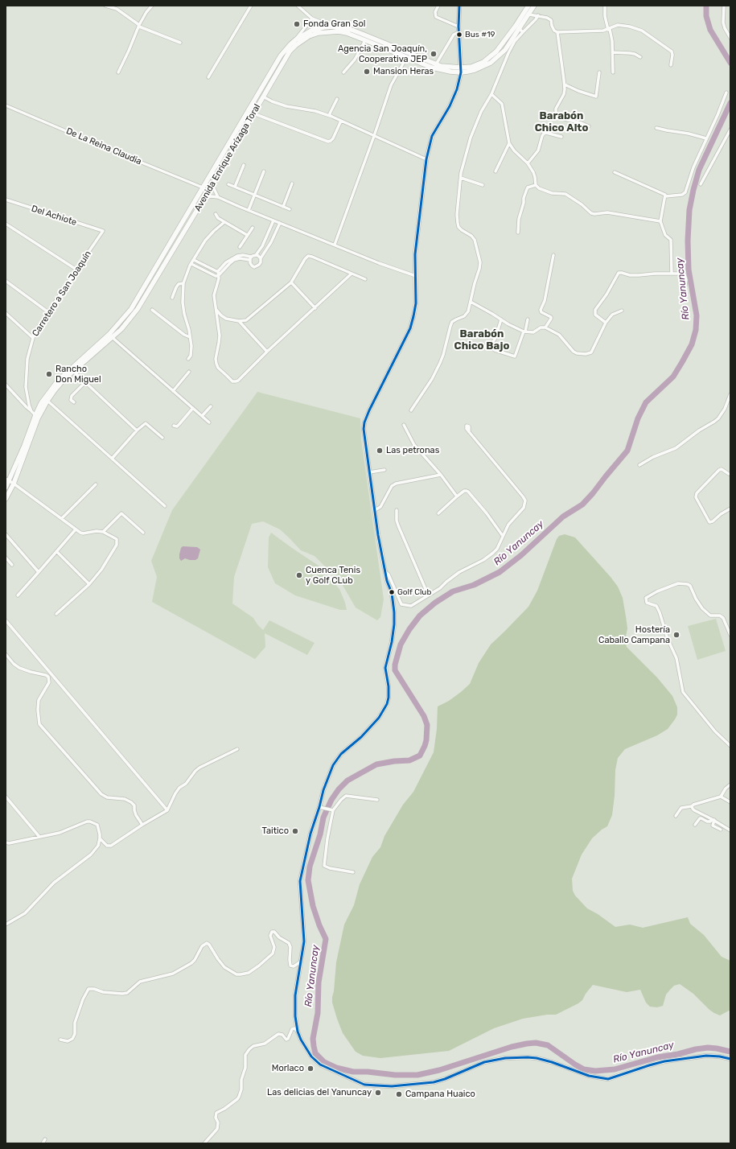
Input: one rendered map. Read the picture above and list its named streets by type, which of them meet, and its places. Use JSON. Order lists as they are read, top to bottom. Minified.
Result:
{"streets":{"main road":["Avenida Enrique Arízaga Toral"],"street":["De La Reina Claudia","Del Achiote","Carretero a San Joaquín"]},"crossings":[["De La Reina Claudia","Avenida Enrique Arízaga Toral"],["Avenida Enrique Arízaga Toral","Carretero a San Joaquín"],["Del Achiote","Carretero a San Joaquín"]],"districts":["Barabón Chico Alto","Barabón Chico Bajo"],"water":["Río Yanuncay"],"places":["Fonda Gran Sol","Bus #19","Agencia San Joaquín, Cooperativa JEP","Mansion Heras","Rancho Don Miguel","Las petronas","Cuenca Tenis y Golf CLub","Golf Club","Hostería Caballo Campana","Taitico","Morlaco","Las delicias del Yanuncay","Campana Huaico"]}
